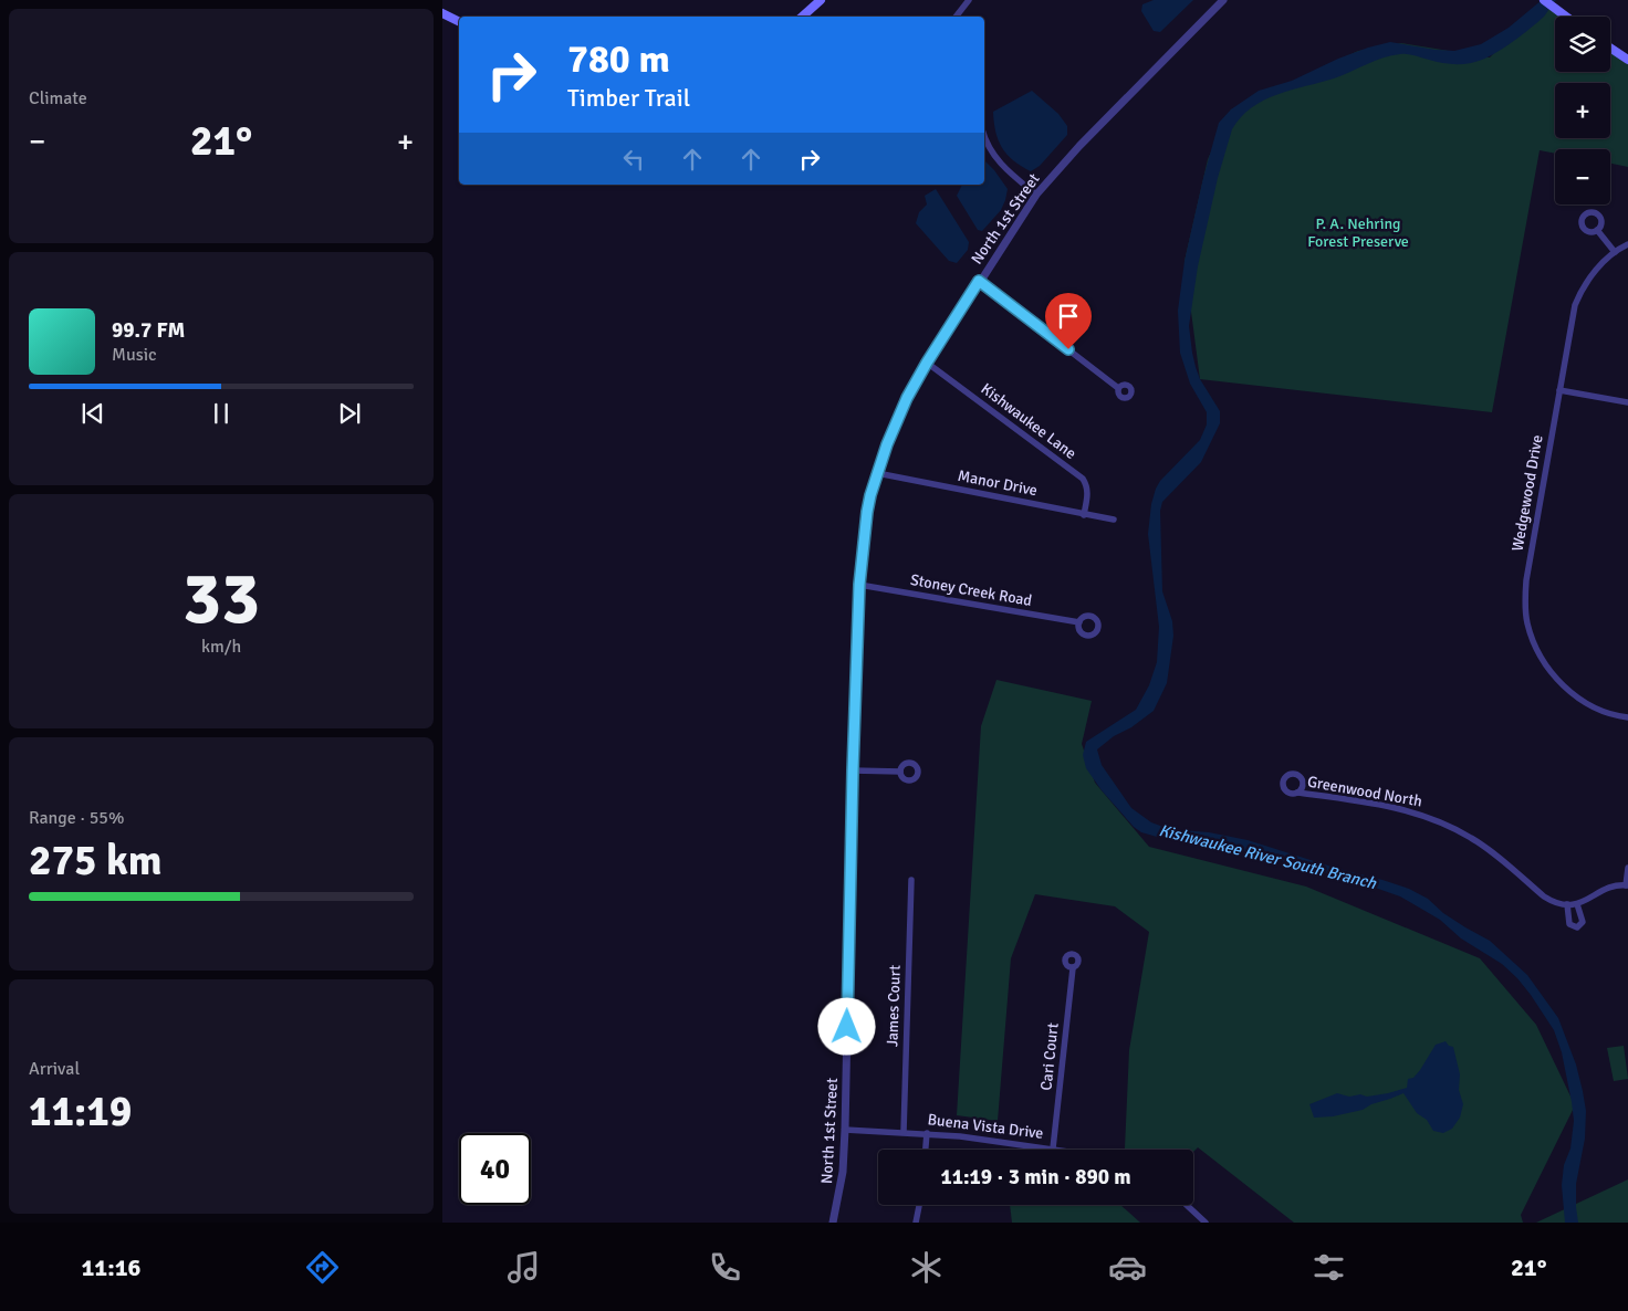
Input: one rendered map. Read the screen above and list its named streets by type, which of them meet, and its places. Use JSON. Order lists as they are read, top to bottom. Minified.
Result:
{"streets":{"street":["North 1st Street","Kishwaukee Lane","Manor Drive","Wedgewood Drive","Stoney Creek Road","Greenwood North","James Court","Cari Court","Buena Vista Drive"]},"crossings":[["North 1st Street","Kishwaukee Lane"],["North 1st Street","Manor Drive"],["North 1st Street","Stoney Creek Road"],["North 1st Street","Buena Vista Drive"],["Kishwaukee Lane","Manor Drive"],["James Court","Buena Vista Drive"],["Cari Court","Buena Vista Drive"]],"water":["Kishwaukee River South Branch"],"parks":["P. A. Nehring Forest Preserve"],"page":{"tile":["Climate",["33","km/h"],["Range · 55%","275 km"],["Arrival","11:19"]],"map_buttons":["+","−"],"turn":["780 m","Timber Trail"],"heat":["−","21°","+"],"song":["99.7 FM","Music"],"limit":"40","trip":"11:19 · 3 min · 890 m","tabs":["11:16","21°"]}}
